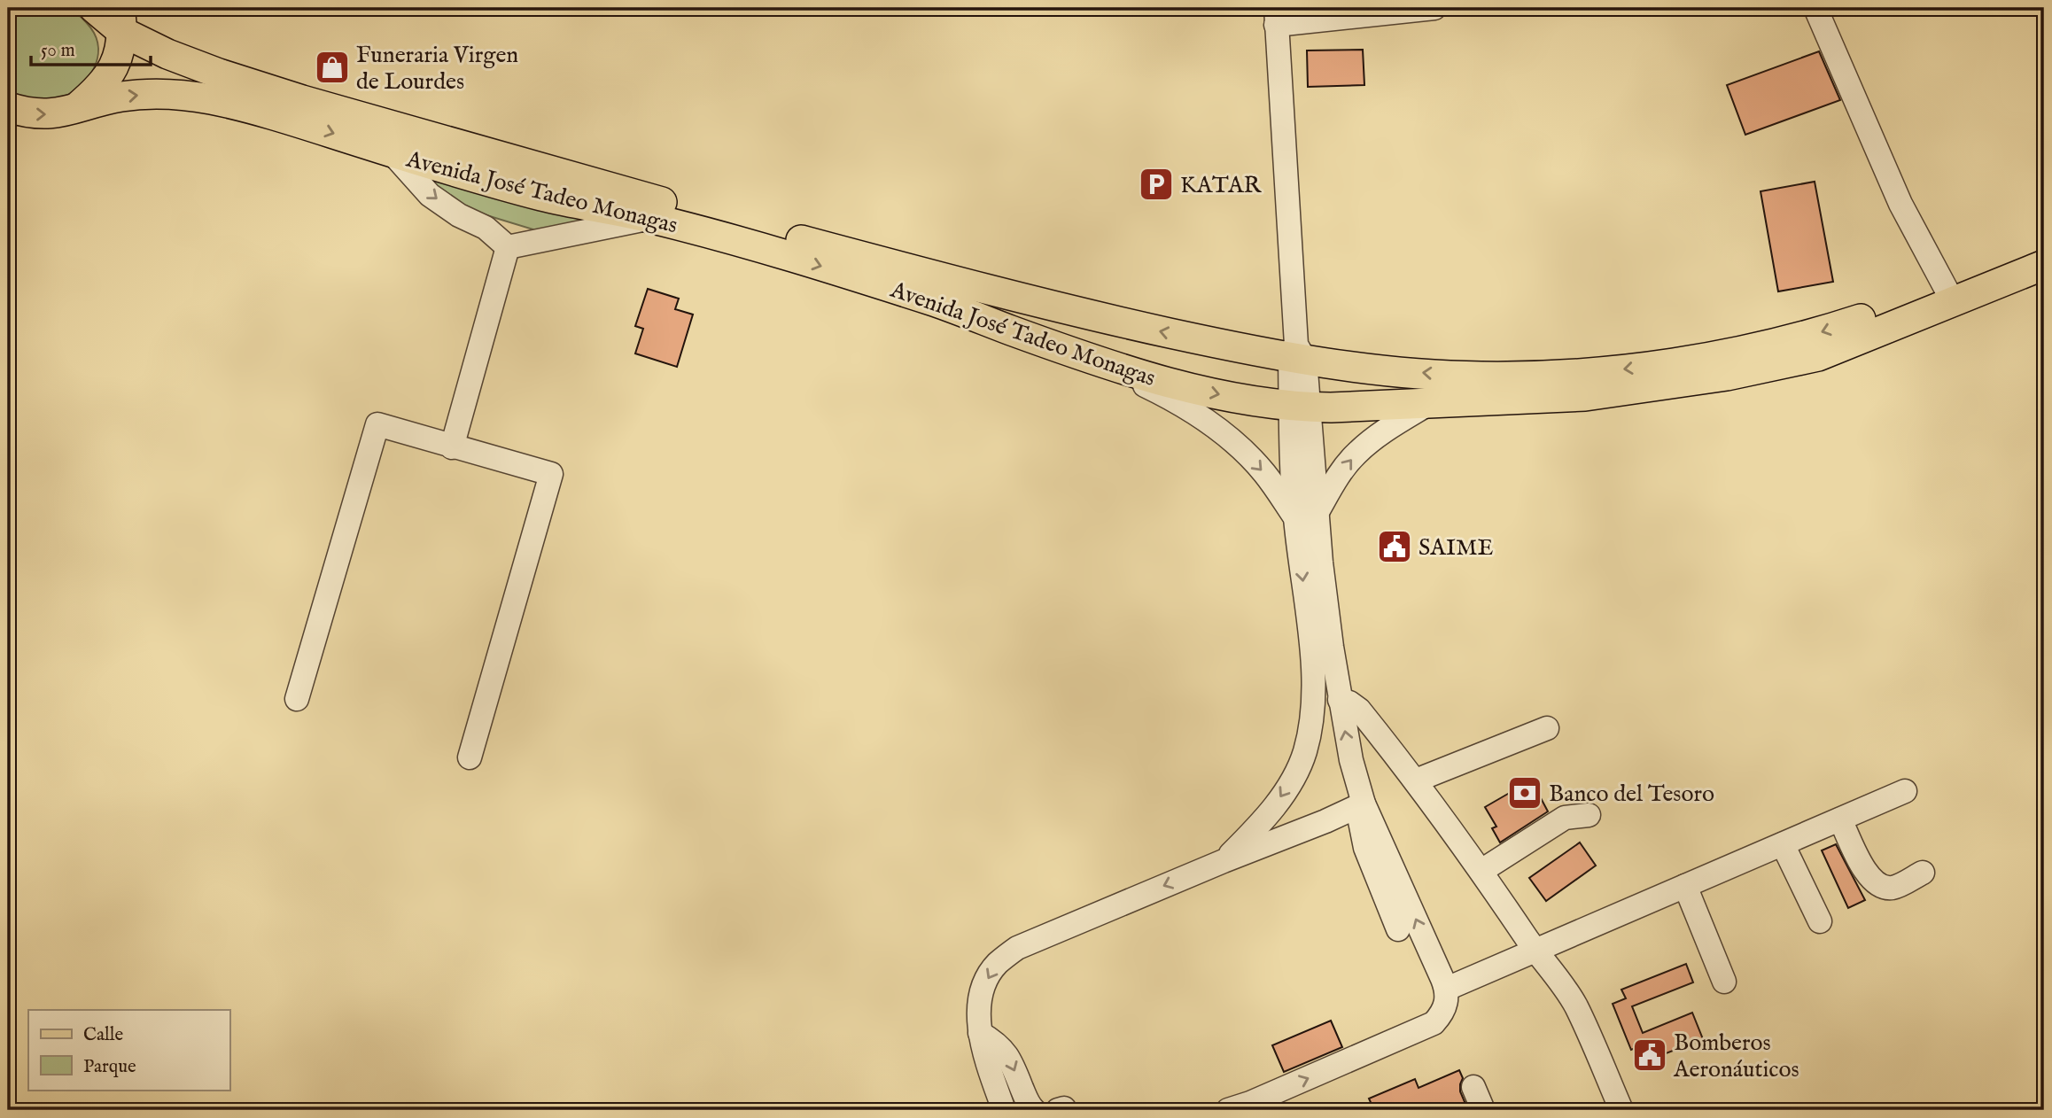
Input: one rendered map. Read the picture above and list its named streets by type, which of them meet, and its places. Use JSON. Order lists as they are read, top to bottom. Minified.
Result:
{"streets":{"main road":["Avenida José Tadeo Monagas"]},"places":{"shop":["Funeraria Virgen de Lourdes"],"parking":["KATAR"],"public building":["SAIME","Bomberos Aeronáuticos"],"bank":["Banco del Tesoro"]},"legend":["Calle","Parque"],"scale_bar":"50 m"}
